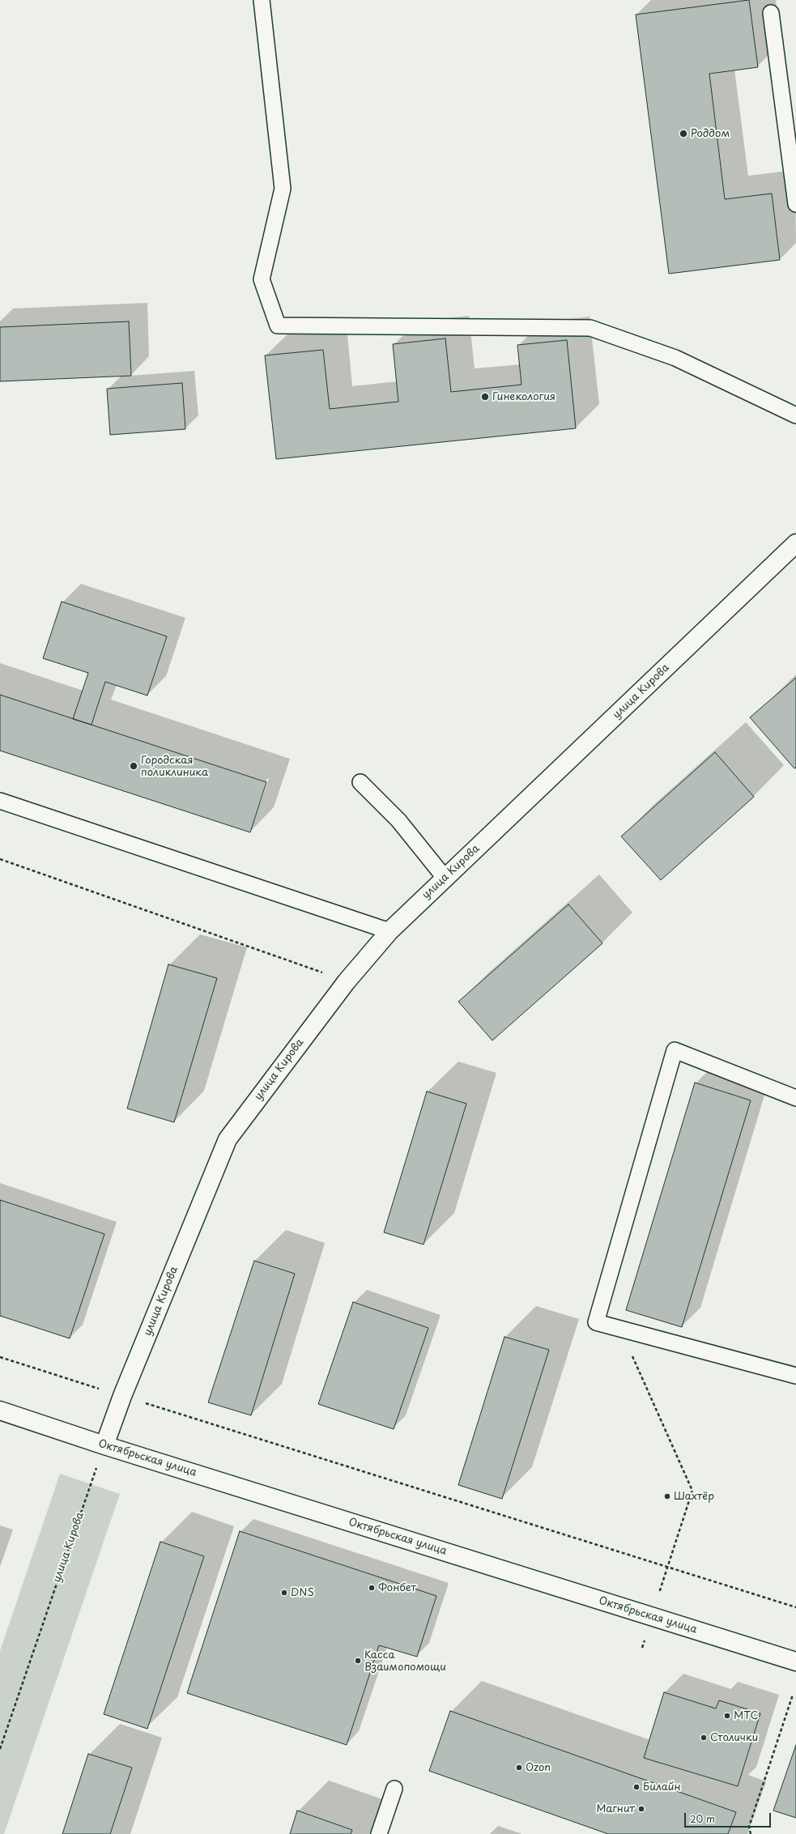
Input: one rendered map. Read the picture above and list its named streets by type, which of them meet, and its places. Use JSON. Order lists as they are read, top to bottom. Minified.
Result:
{"streets":{"main road":["улица Кирова","Октябрьская улица"]},"crossings":[["улица Кирова","Октябрьская улица"]],"places":["Роддом","Гинекология","Городская поликлиника","Шахтёр","Фонбет","DNS","Касса Взаимопомощи","МТС","Столички","Ozon","Билайн","Магнит"],"scale_bar":"20 m"}
